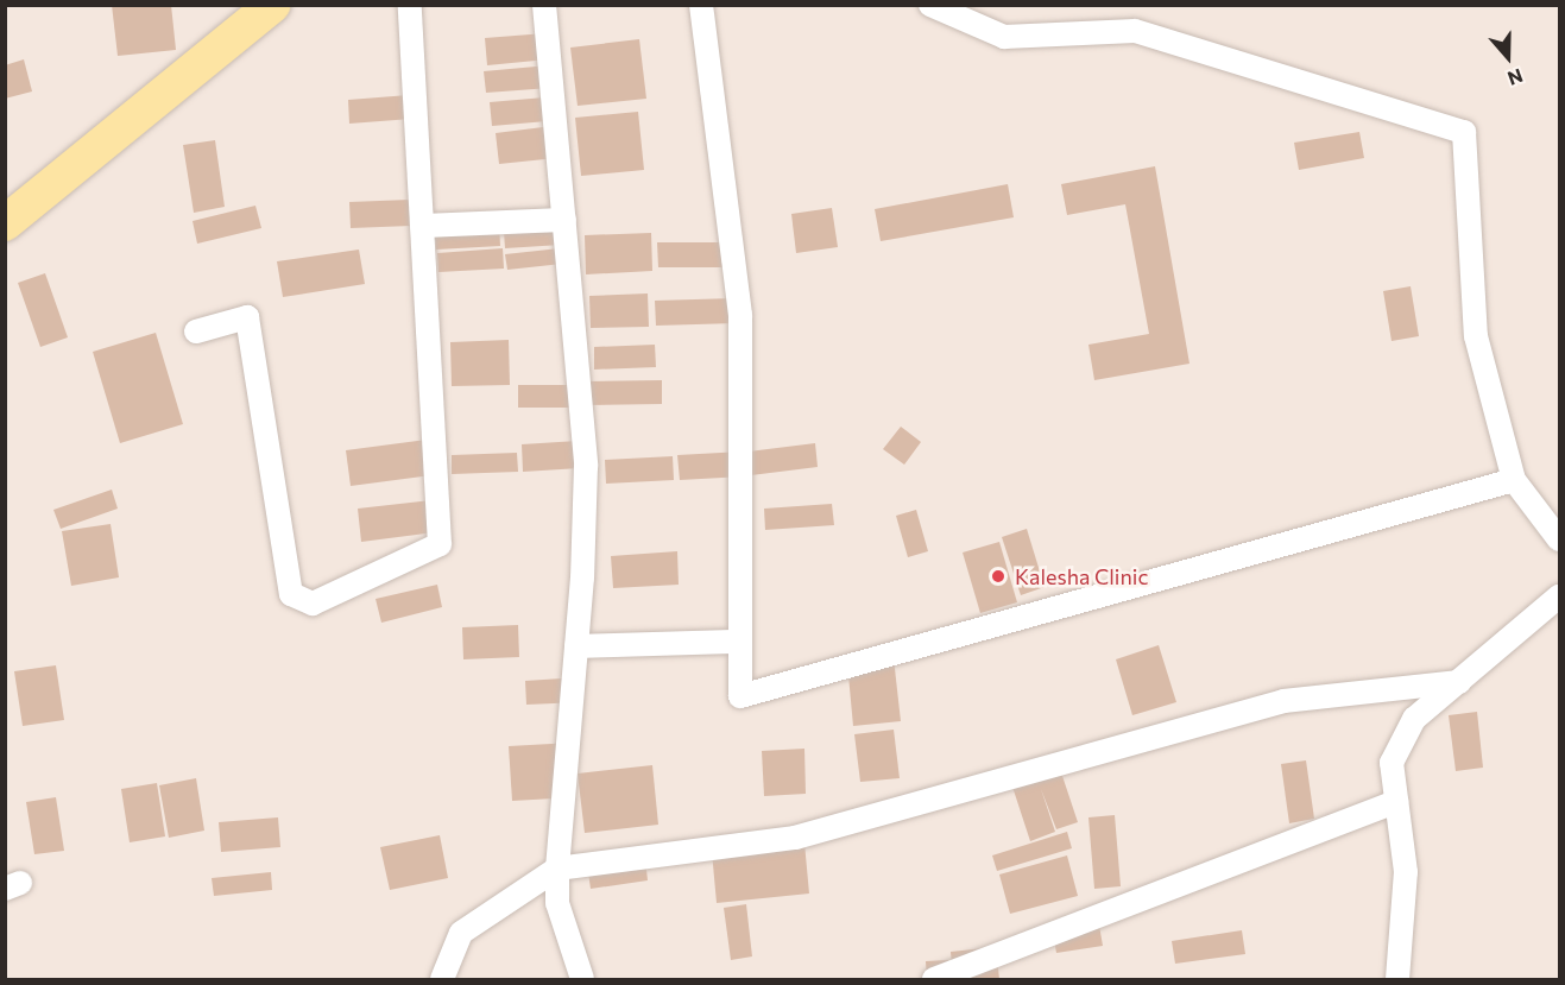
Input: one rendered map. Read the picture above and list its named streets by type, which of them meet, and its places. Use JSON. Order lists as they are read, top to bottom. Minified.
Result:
{"places":["Kalesha Clinic"],"north":"bottom"}
